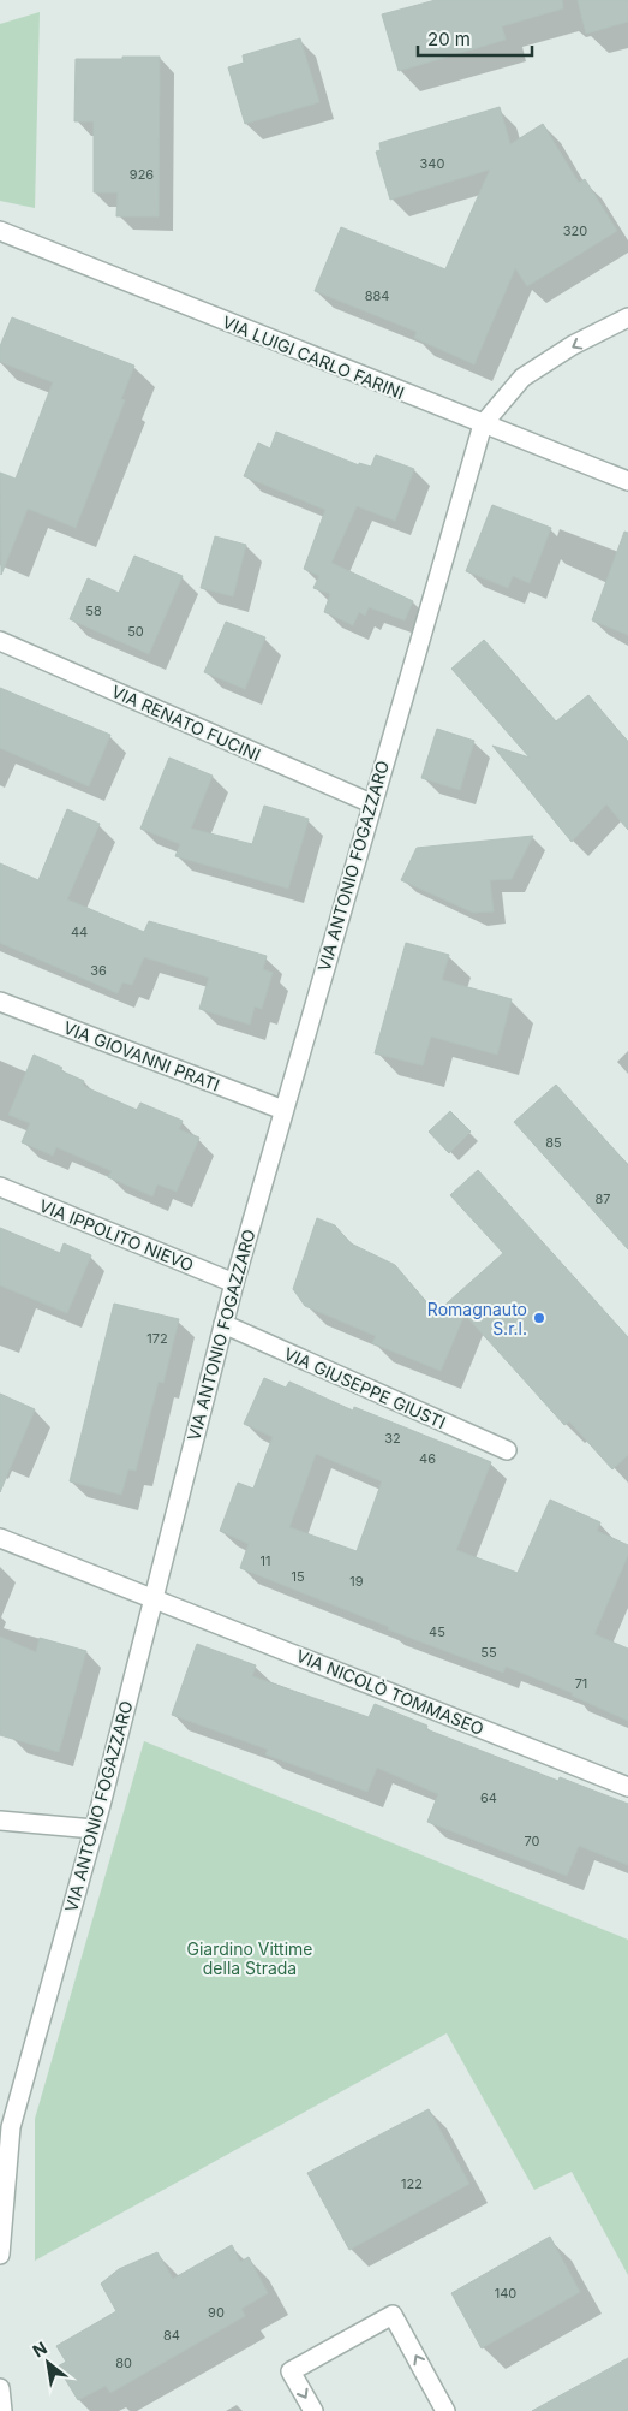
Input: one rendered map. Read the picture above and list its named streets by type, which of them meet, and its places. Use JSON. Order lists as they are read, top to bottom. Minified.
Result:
{"streets":{"street":["VIA LUIGI CARLO FARINI","VIA RENATO FUCINI","VIA ANTONIO FOGAZZARO","VIA GIOVANNI PRATI","VIA IPPOLITO NIEVO","VIA GIUSEPPE GIUSTI","VIA NICOLÒ TOMMASEO"]},"crossings":[["VIA LUIGI CARLO FARINI","VIA ANTONIO FOGAZZARO"],["VIA RENATO FUCINI","VIA ANTONIO FOGAZZARO"],["VIA ANTONIO FOGAZZARO","VIA GIOVANNI PRATI"],["VIA ANTONIO FOGAZZARO","VIA IPPOLITO NIEVO"],["VIA ANTONIO FOGAZZARO","VIA GIUSEPPE GIUSTI"],["VIA ANTONIO FOGAZZARO","VIA NICOLÒ TOMMASEO"]],"parks":["Giardino Vittime della Strada"],"places":["Romagnauto S.r.l."],"house_numbers":["340","926","320","884","58","50","44","36","85","87","172","32","46","11","15","19","45","55","71","64","70","122","140","90","84","80"],"scale_bar":"20 m","north":"top left"}
